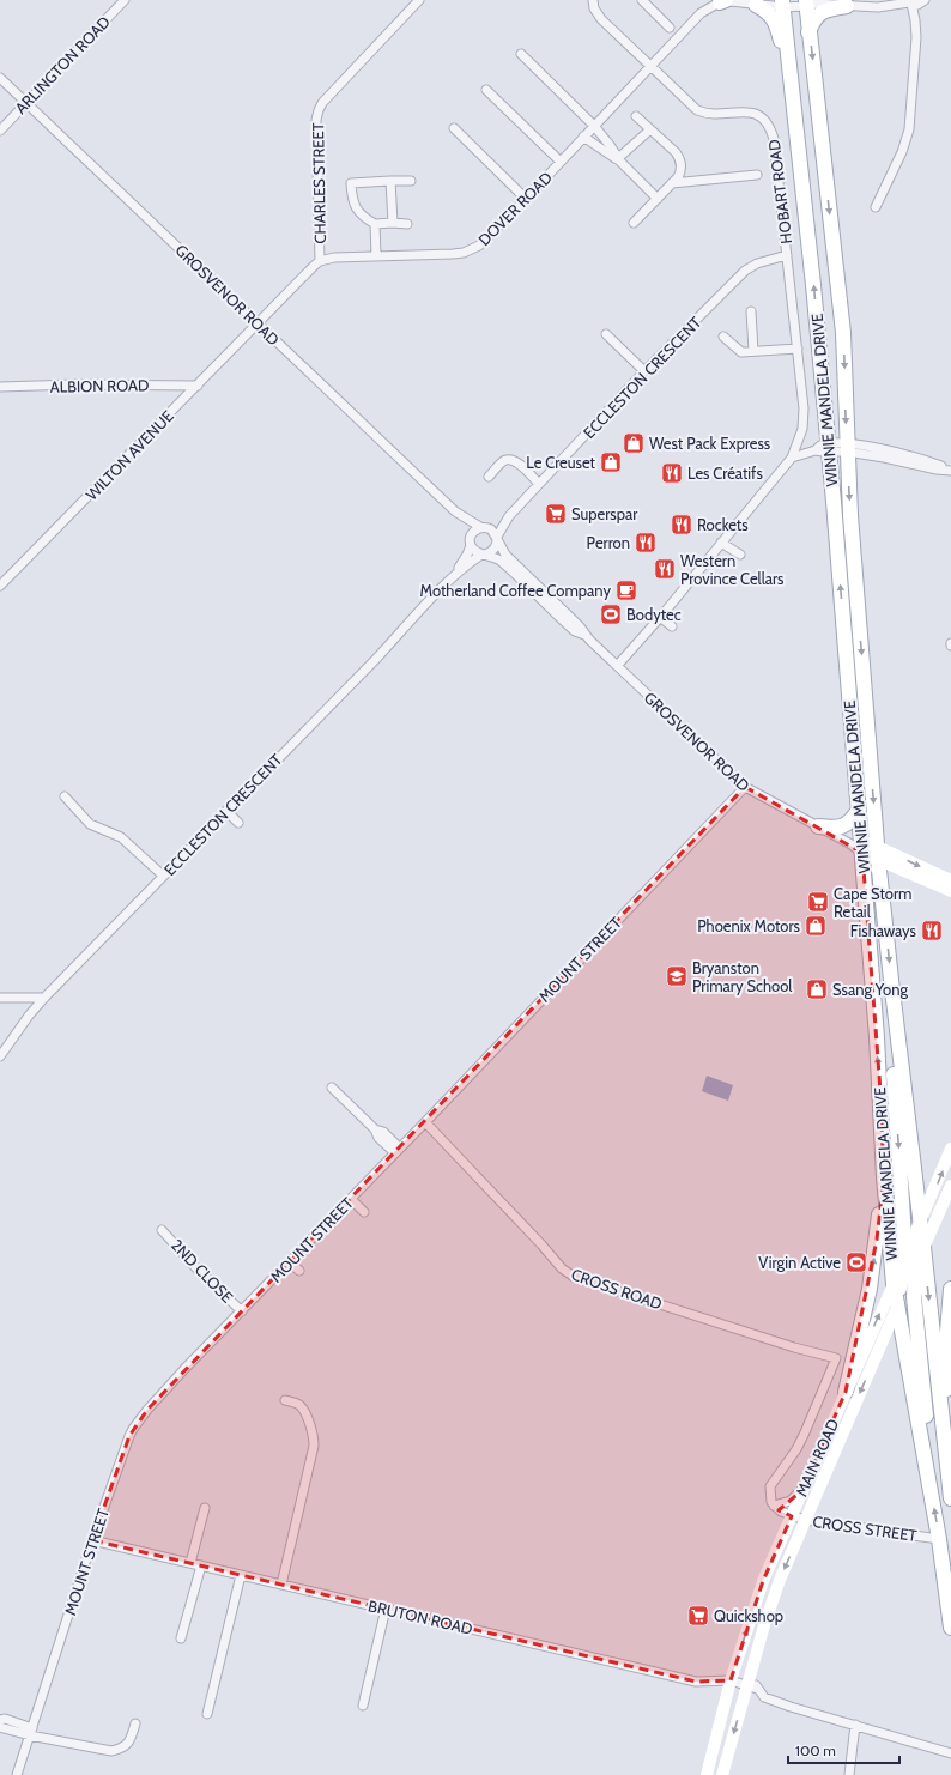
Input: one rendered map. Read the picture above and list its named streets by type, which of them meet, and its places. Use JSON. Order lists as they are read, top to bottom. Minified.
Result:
{"streets":{"main road":["GROSVENOR ROAD","WINNIE MANDELA DRIVE","MAIN ROAD"],"street":["ARLINGTON ROAD","CHARLES STREET","HOBART ROAD","DOVER ROAD","ECCLESTON CRESCENT","ALBION ROAD","WILTON AVENUE","MOUNT STREET","2ND CLOSE","CROSS ROAD","CROSS STREET","BRUTON ROAD"]},"crossings":[["ARLINGTON ROAD","GROSVENOR ROAD"],["CHARLES STREET","DOVER ROAD"],["HOBART ROAD","DOVER ROAD"],["HOBART ROAD","GROSVENOR ROAD"],["HOBART ROAD","ECCLESTON CRESCENT"],["DOVER ROAD","WINNIE MANDELA DRIVE"],["GROSVENOR ROAD","ECCLESTON CRESCENT"],["GROSVENOR ROAD","WINNIE MANDELA DRIVE"],["GROSVENOR ROAD","WILTON AVENUE"],["GROSVENOR ROAD","MOUNT STREET"],["ALBION ROAD","WILTON AVENUE"],["WINNIE MANDELA DRIVE","MAIN ROAD"],["WINNIE MANDELA DRIVE","CROSS STREET"],["MOUNT STREET","2ND CLOSE"],["MOUNT STREET","CROSS ROAD"],["MOUNT STREET","BRUTON ROAD"],["CROSS ROAD","CROSS STREET"],["MAIN ROAD","CROSS STREET"],["MAIN ROAD","BRUTON ROAD"]],"places":{"shop":["West Pack Express","Le Creuset","Phoenix Motors","Ssang Yong"],"restaurant":["Les Créatifs","Rockets","Perron","Western Province Cellars","Fishaways"],"supermarket":["Superspar","Cape Storm Retail","Quickshop"],"cafe":["Motherland Coffee Company"],"sports":["Bodytec","Virgin Active"],"school or university":["Bryanston Primary School"]},"scale_bar":"100 m"}
